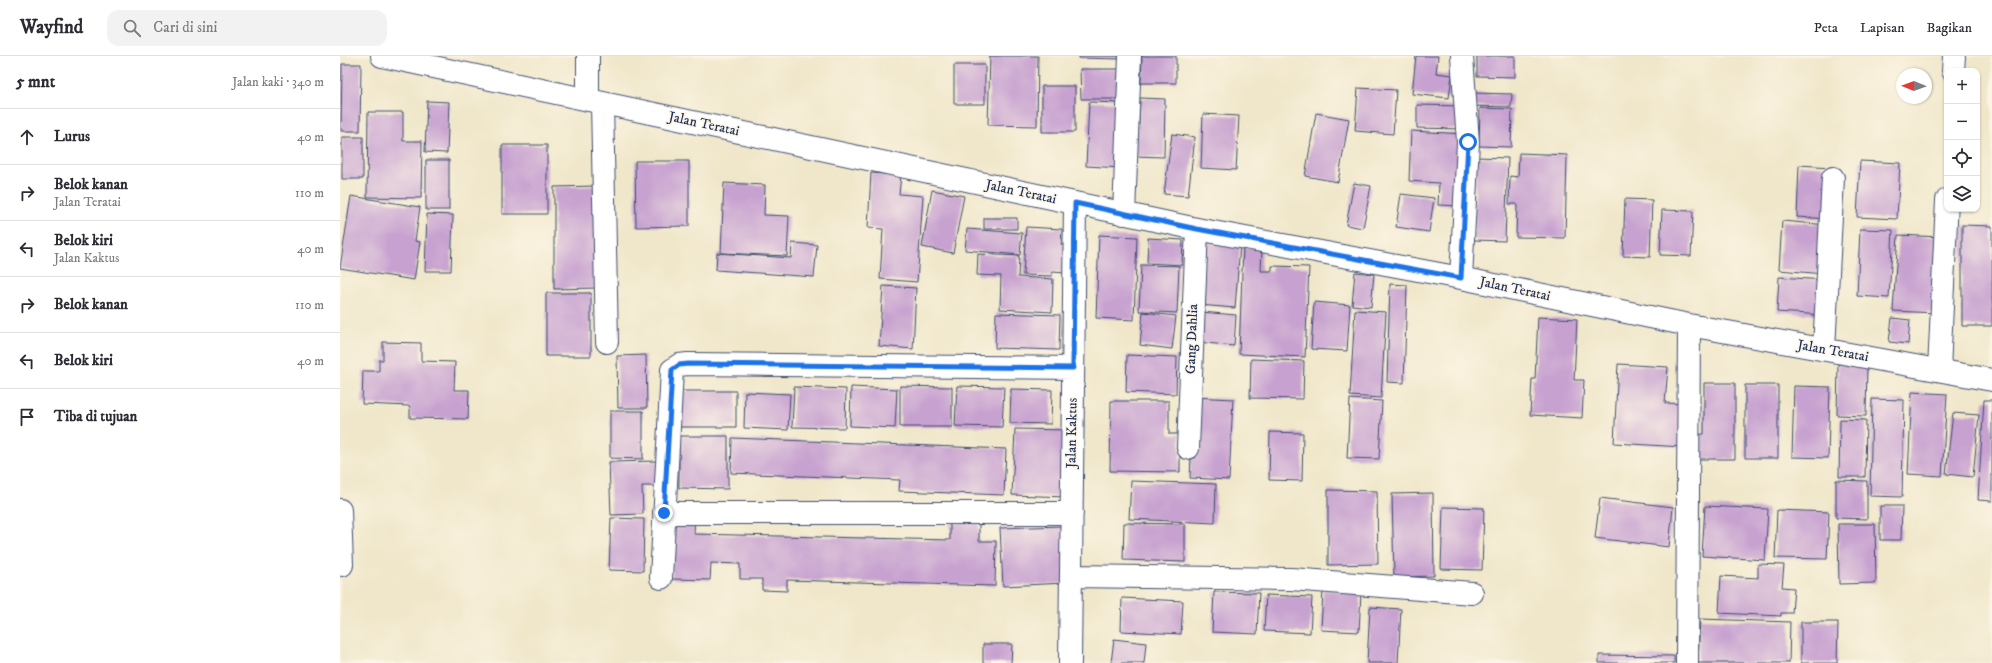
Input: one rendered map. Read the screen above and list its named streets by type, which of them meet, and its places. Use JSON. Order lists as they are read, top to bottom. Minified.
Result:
{"streets":{"street":["Jalan Teratai","Gang Dahlia","Jalan Kaktus"]},"crossings":[["Jalan Teratai","Gang Dahlia"],["Jalan Teratai","Jalan Kaktus"]],"north":"left","page":{"header":"Wayfind","search":"Cari di sini","nav":["Peta","Lapisan","Bagikan"],"heading":["5 mnt","Jalan kaki · 340 m"],"map_buttons":["+","−"],"list":[["Lurus","40 m"],["Belok kanan","Jalan Teratai","110 m"],["Belok kiri","Jalan Kaktus","40 m"],["Belok kanan","110 m"],["Belok kiri","40 m"],"Tiba di tujuan"]}}
